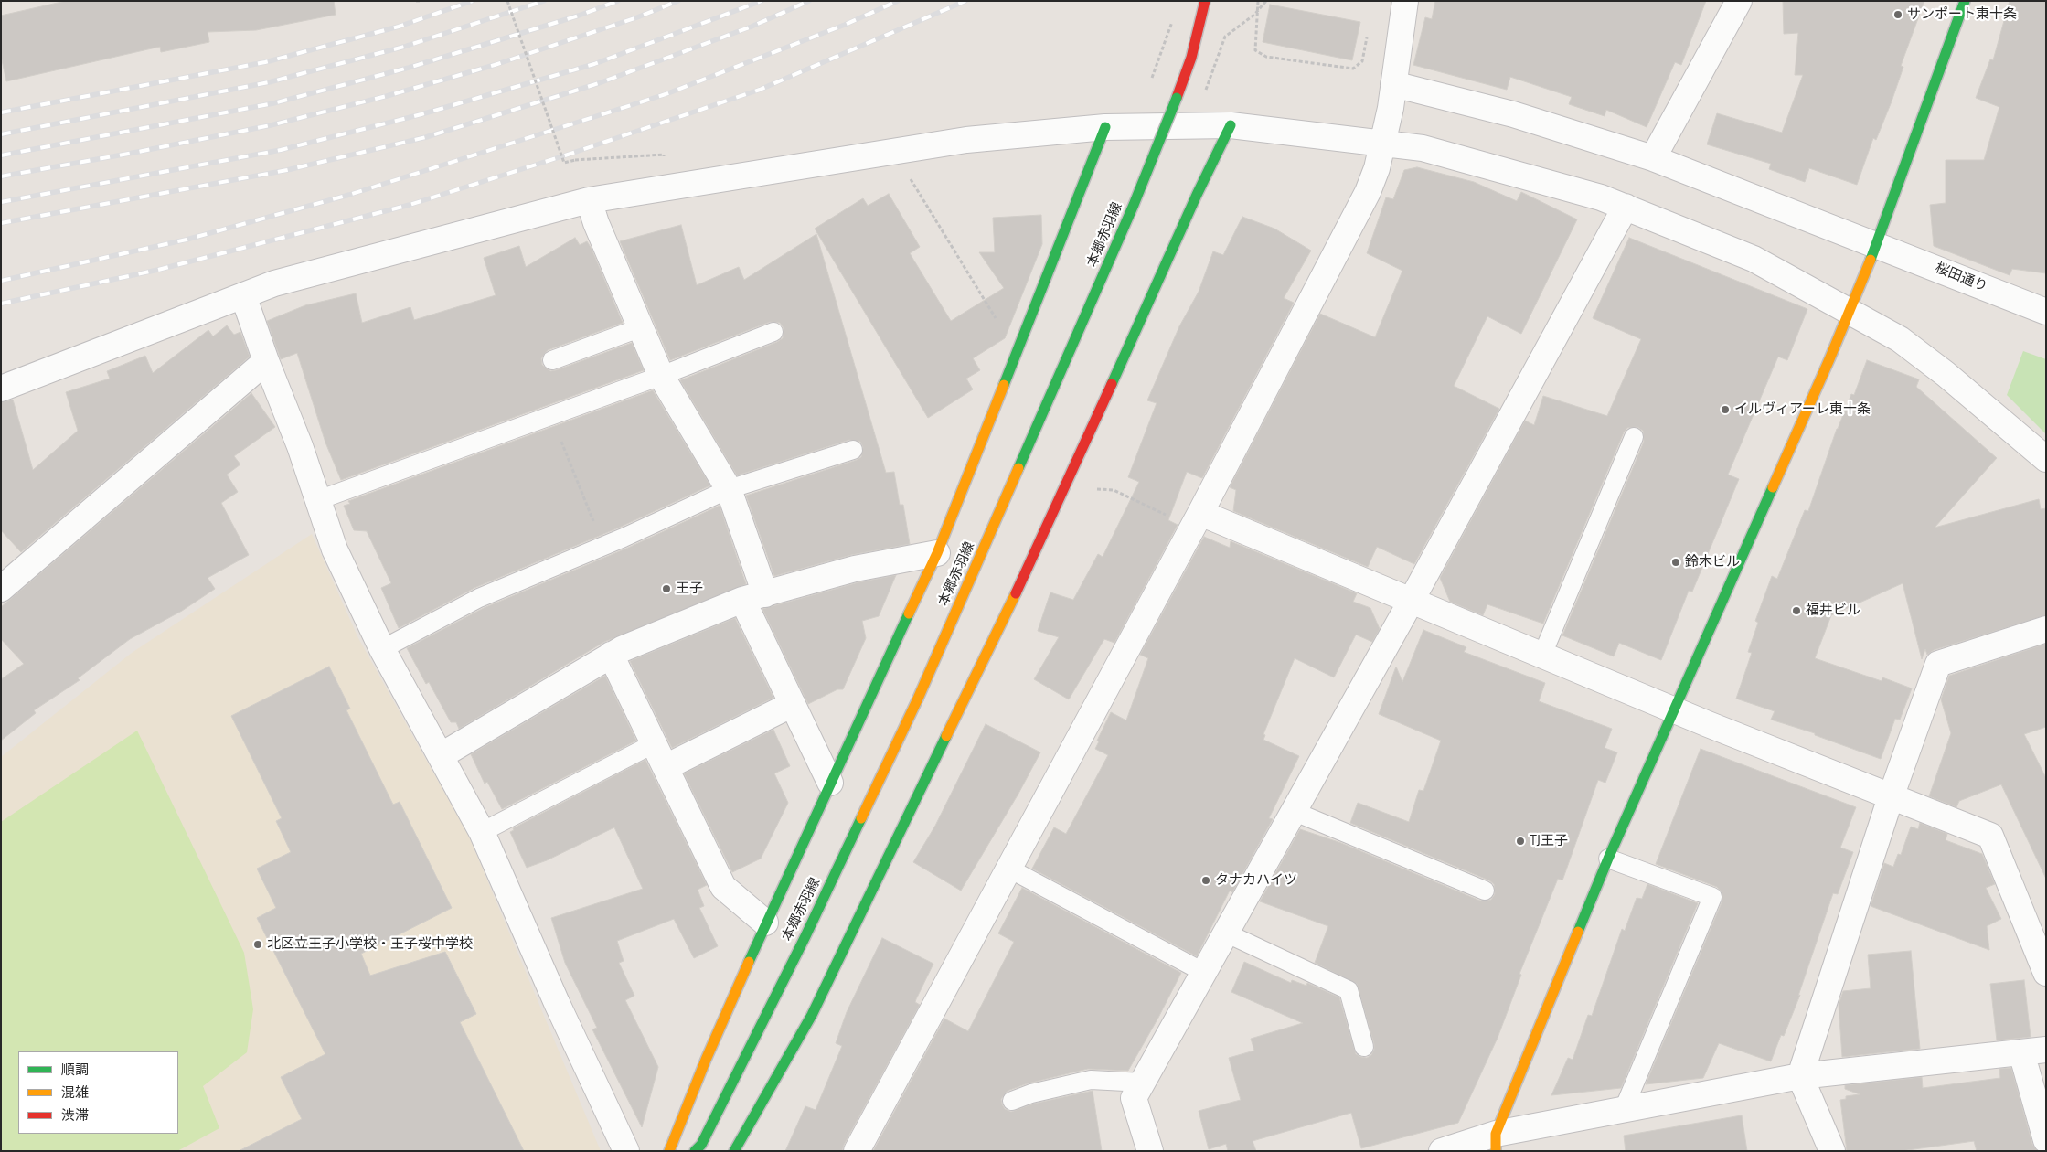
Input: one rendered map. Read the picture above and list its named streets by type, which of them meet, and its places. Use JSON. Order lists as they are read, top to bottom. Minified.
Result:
{"streets":{"main road":["本郷赤羽線"],"street":["桜田通り"]},"places":["サンポート東十条","イルヴィアーレ東十条","鈴木ビル","王子","福井ビル","TJ王子","タナカハイツ","北区立王子小学校・王子桜中学校"],"legend":["順調","混雑","渋滞"]}
